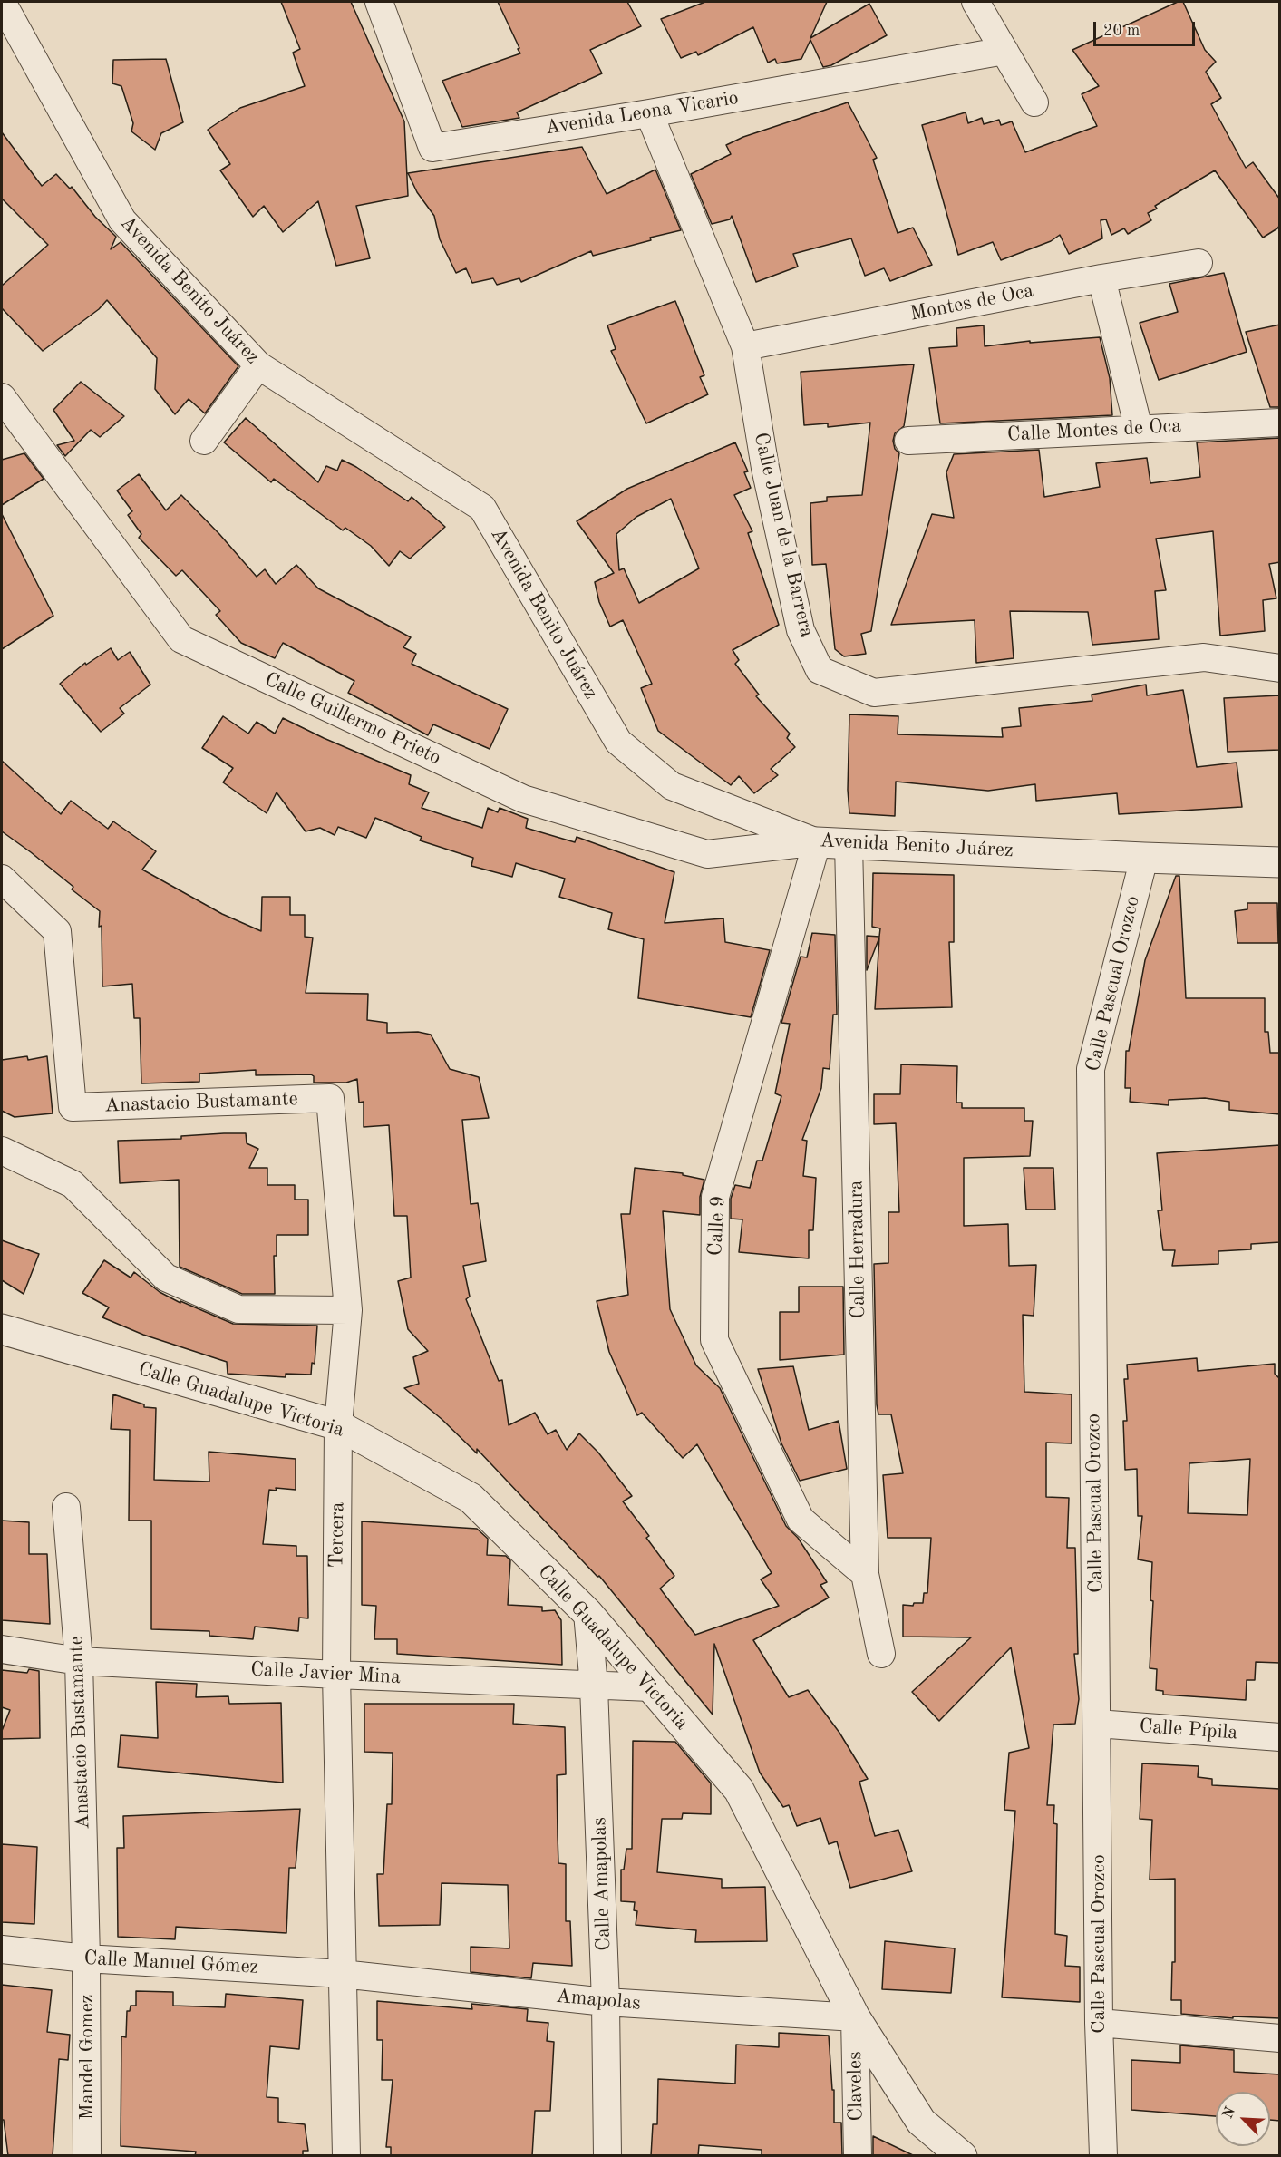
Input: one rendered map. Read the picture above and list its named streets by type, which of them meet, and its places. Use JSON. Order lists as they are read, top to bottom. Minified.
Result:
{"streets":{"street":["Avenida Leona Vicario","Avenida Benito Juárez","Montes de Oca","Calle Montes de Oca","Calle Juan de la Barrera","Calle Guillermo Prieto","Calle Pascual Orozco","Anastacio Bustamante","Calle 9","Calle Herradura","Calle Guadalupe Victoria","Tercera","Calle Javier Mina","Calle Pípila","Calle Amapolas","Calle Manuel Gómez","Amapolas","Mandel Gomez","Claveles"]},"crossings":[["Avenida Leona Vicario","Calle Juan de la Barrera"],["Avenida Benito Juárez","Calle Guillermo Prieto"],["Avenida Benito Juárez","Calle Pascual Orozco"],["Avenida Benito Juárez","Calle 9"],["Avenida Benito Juárez","Calle Herradura"],["Montes de Oca","Calle Juan de la Barrera"],["Calle Guillermo Prieto","Calle 9"],["Calle Pascual Orozco","Calle Pípila"],["Anastacio Bustamante","Tercera"],["Anastacio Bustamante","Calle Javier Mina"],["Anastacio Bustamante","Calle Manuel Gómez"],["Anastacio Bustamante","Mandel Gomez"],["Calle 9","Calle Herradura"],["Calle Guadalupe Victoria","Tercera"],["Calle Guadalupe Victoria","Calle Javier Mina"],["Calle Guadalupe Victoria","Calle Amapolas"],["Calle Guadalupe Victoria","Amapolas"],["Calle Guadalupe Victoria","Claveles"],["Tercera","Calle Javier Mina"],["Tercera","Calle Manuel Gómez"],["Tercera","Amapolas"],["Calle Javier Mina","Calle Amapolas"],["Calle Amapolas","Amapolas"],["Calle Manuel Gómez","Amapolas"],["Calle Manuel Gómez","Mandel Gomez"],["Amapolas","Claveles"]],"scale_bar":"20 m","north":"top left"}
